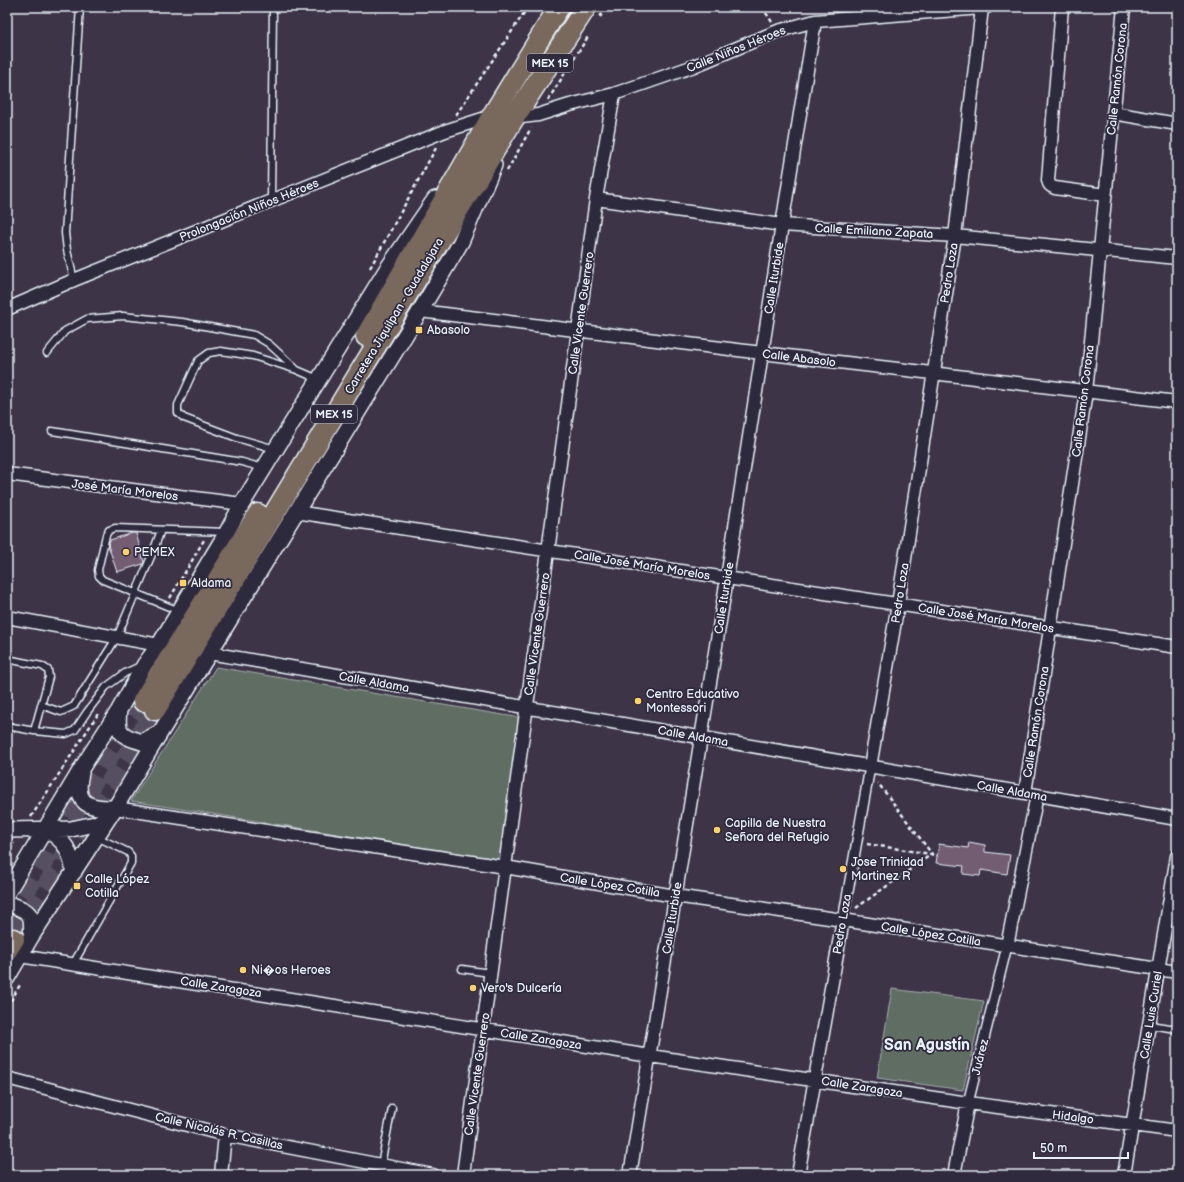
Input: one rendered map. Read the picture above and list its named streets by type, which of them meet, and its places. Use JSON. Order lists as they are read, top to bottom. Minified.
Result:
{"streets":{"highway":["MEX 15","Carretera Jiquilpan - Guadalajara"],"street":["Calle Niños Héroes","Calle Ramón Corona","Prolongación Niños Héroes","Calle Emiliano Zapata","Pedro Loza","Calle Iturbide","Calle Vicente Guerrero","Calle Abasolo","José María Morelos","Calle José María Morelos","Calle Aldama","Calle López Cotilla","Calle Zaragoza","Calle Luis Curiel","Juárez","Hidalgo","Calle Nicolás R. Casillas"]},"crossings":[["Calle Niños Héroes","Pedro Loza"],["Calle Niños Héroes","Calle Iturbide"],["Calle Niños Héroes","Calle Vicente Guerrero"],["Calle Niños Héroes","Carretera Jiquilpan - Guadalajara"],["Calle Ramón Corona","Calle Emiliano Zapata"],["Calle Ramón Corona","Calle Abasolo"],["Calle Ramón Corona","Calle José María Morelos"],["Calle Ramón Corona","Calle Aldama"],["Calle Ramón Corona","Calle López Cotilla"],["Calle Ramón Corona","Juárez"],["Prolongación Niños Héroes","Carretera Jiquilpan - Guadalajara"],["Calle Emiliano Zapata","Pedro Loza"],["Calle Emiliano Zapata","Calle Iturbide"],["Calle Emiliano Zapata","Calle Vicente Guerrero"],["Pedro Loza","Calle Abasolo"],["Pedro Loza","Calle José María Morelos"],["Pedro Loza","Calle Aldama"],["Pedro Loza","Calle López Cotilla"],["Pedro Loza","Calle Zaragoza"],["Calle Iturbide","Calle Abasolo"],["Calle Iturbide","Calle José María Morelos"],["Calle Iturbide","Calle Aldama"],["Calle Iturbide","Calle López Cotilla"],["Calle Iturbide","Calle Zaragoza"],["Calle Vicente Guerrero","Calle Abasolo"],["Calle Vicente Guerrero","Calle José María Morelos"],["Calle Vicente Guerrero","Calle Aldama"],["Calle Vicente Guerrero","Calle López Cotilla"],["Calle Vicente Guerrero","Calle Zaragoza"],["Calle López Cotilla","Calle Luis Curiel"],["Calle López Cotilla","Juárez"],["Calle Zaragoza","Juárez"],["Calle Zaragoza","Hidalgo"],["Calle Luis Curiel","Hidalgo"],["Juárez","Hidalgo"]],"districts":["San Agustín"],"places":{"transit":["Abasolo","Aldama","Calle López Cotilla"],"other":["PEMEX","Centro Educativo Montessori","Capilla de Nuestra Señora del Refugio","Jose Trinidad Martinez R","Ni�os Heroes","Vero's Dulcería"]},"scale_bar":"50 m"}
